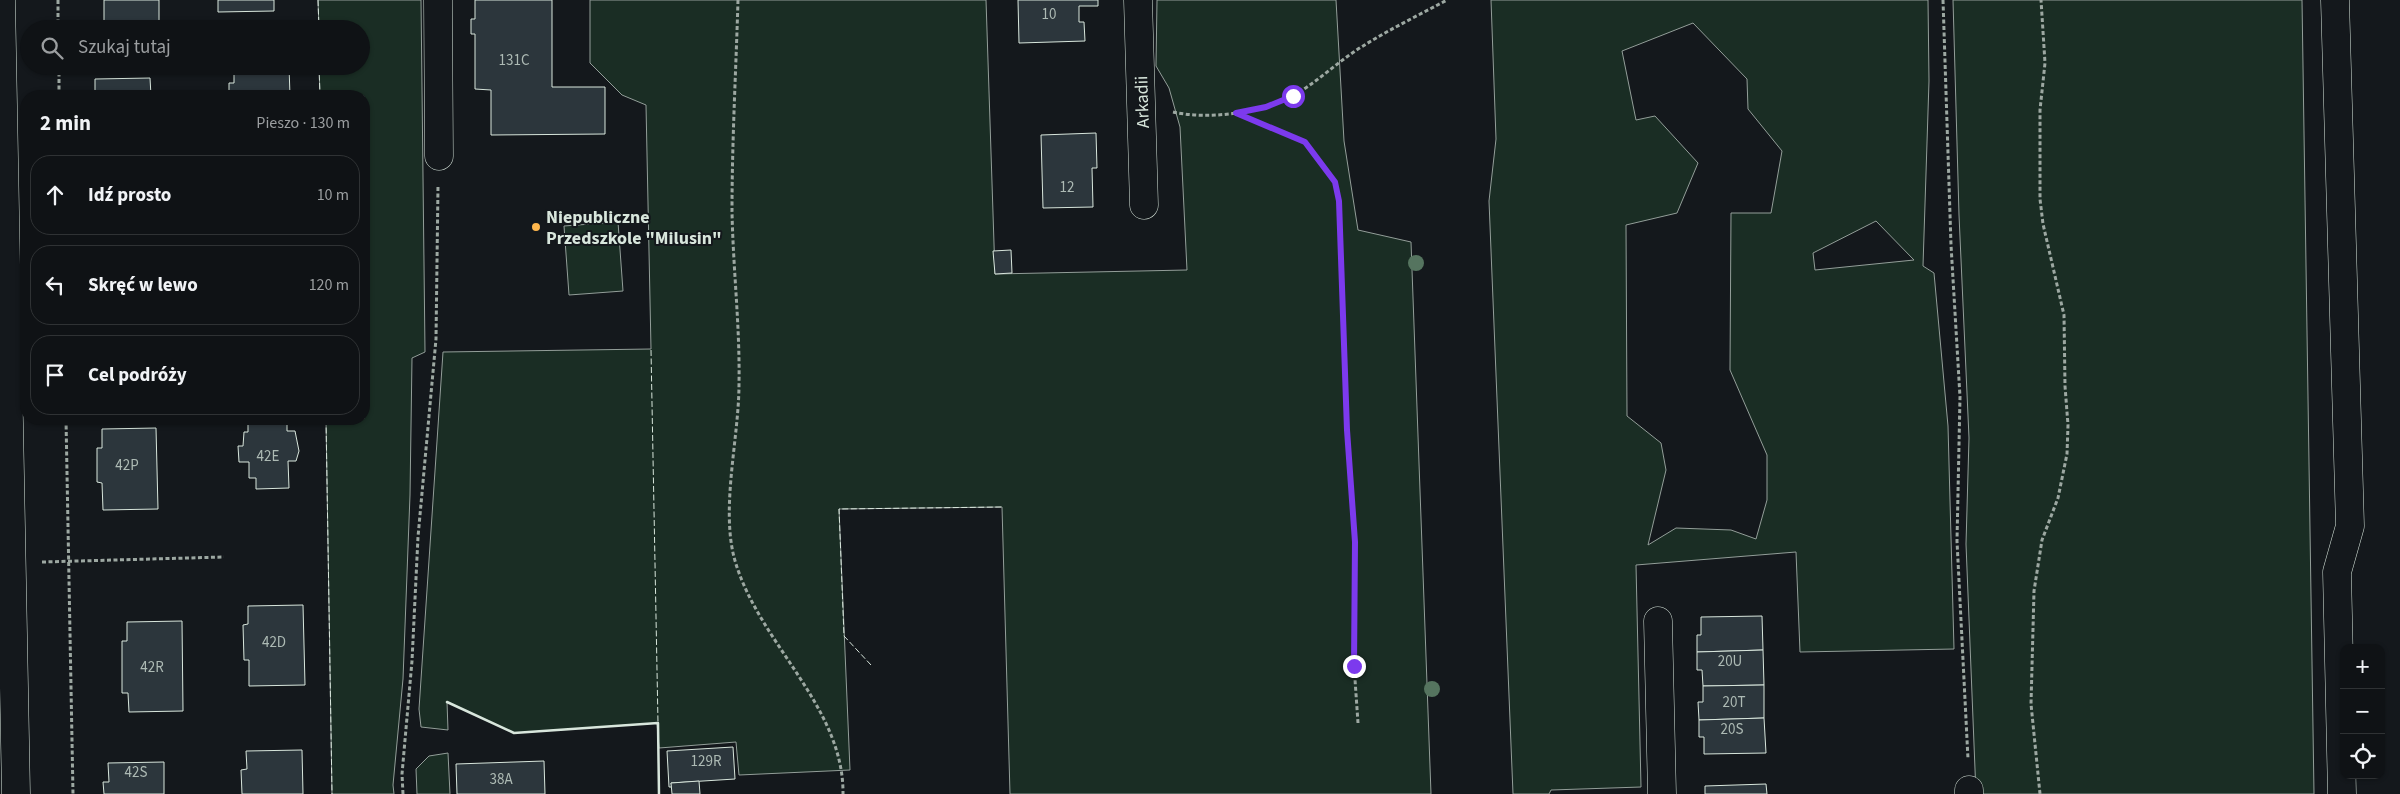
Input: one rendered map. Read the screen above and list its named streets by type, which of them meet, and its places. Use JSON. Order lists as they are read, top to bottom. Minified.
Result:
{"streets":{"street":["Arkadii"]},"places":["Niepubliczne Przedszkole \"Milusin\""],"house_numbers":["10","131C","12","42E","42P","42D","20U","42R","20T","20S","129R","42S","38A"],"page":{"search":"Szukaj tutaj","heading":["2 min","Pieszo · 130 m"],"list":[["Idź prosto","10 m"],["Skręć w lewo","120 m"],"Cel podróży"],"map_buttons":["+","−"]}}
